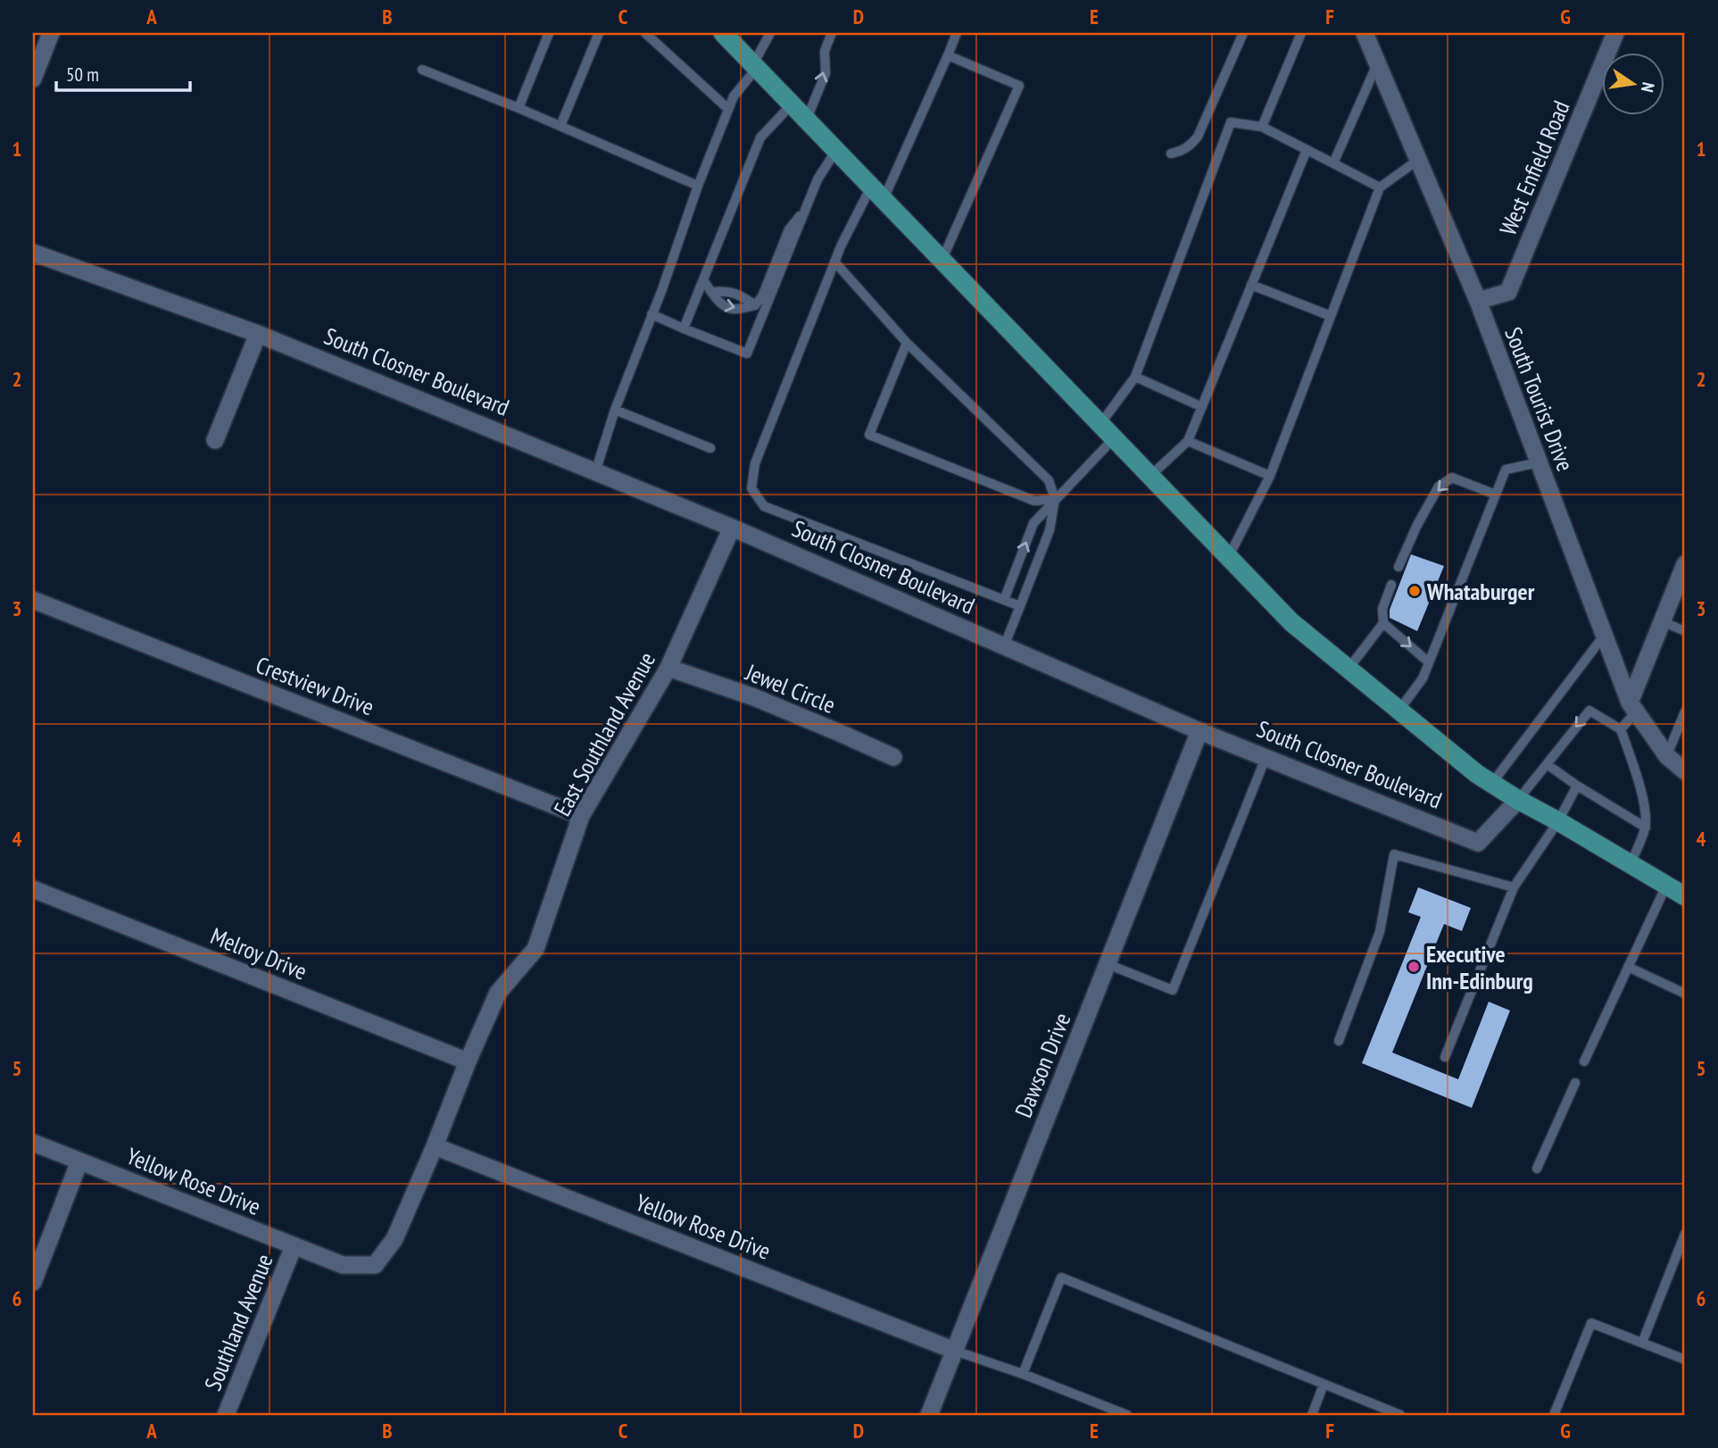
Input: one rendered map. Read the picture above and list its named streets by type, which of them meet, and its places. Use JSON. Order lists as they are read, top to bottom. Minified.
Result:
{"streets":{"street":["West Enfield Road","South Closner Boulevard","South Tourist Drive","Crestview Drive","Jewel Circle","East Southland Avenue","Melroy Drive","Dawson Drive","Yellow Rose Drive","Southland Avenue"]},"crossings":[["West Enfield Road","South Tourist Drive"],["South Closner Boulevard","East Southland Avenue"],["South Closner Boulevard","Dawson Drive"],["Crestview Drive","East Southland Avenue"],["Jewel Circle","East Southland Avenue"],["East Southland Avenue","Melroy Drive"],["East Southland Avenue","Yellow Rose Drive"],["Dawson Drive","Yellow Rose Drive"],["Yellow Rose Drive","Southland Avenue"]],"places":["Whataburger","Executive Inn-Edinburg"],"scale_bar":"50 m","north":"right","grid":{"columns":["A","B","C","D","E","F","G"],"rows":["1","2","3","4","5","6"]}}
